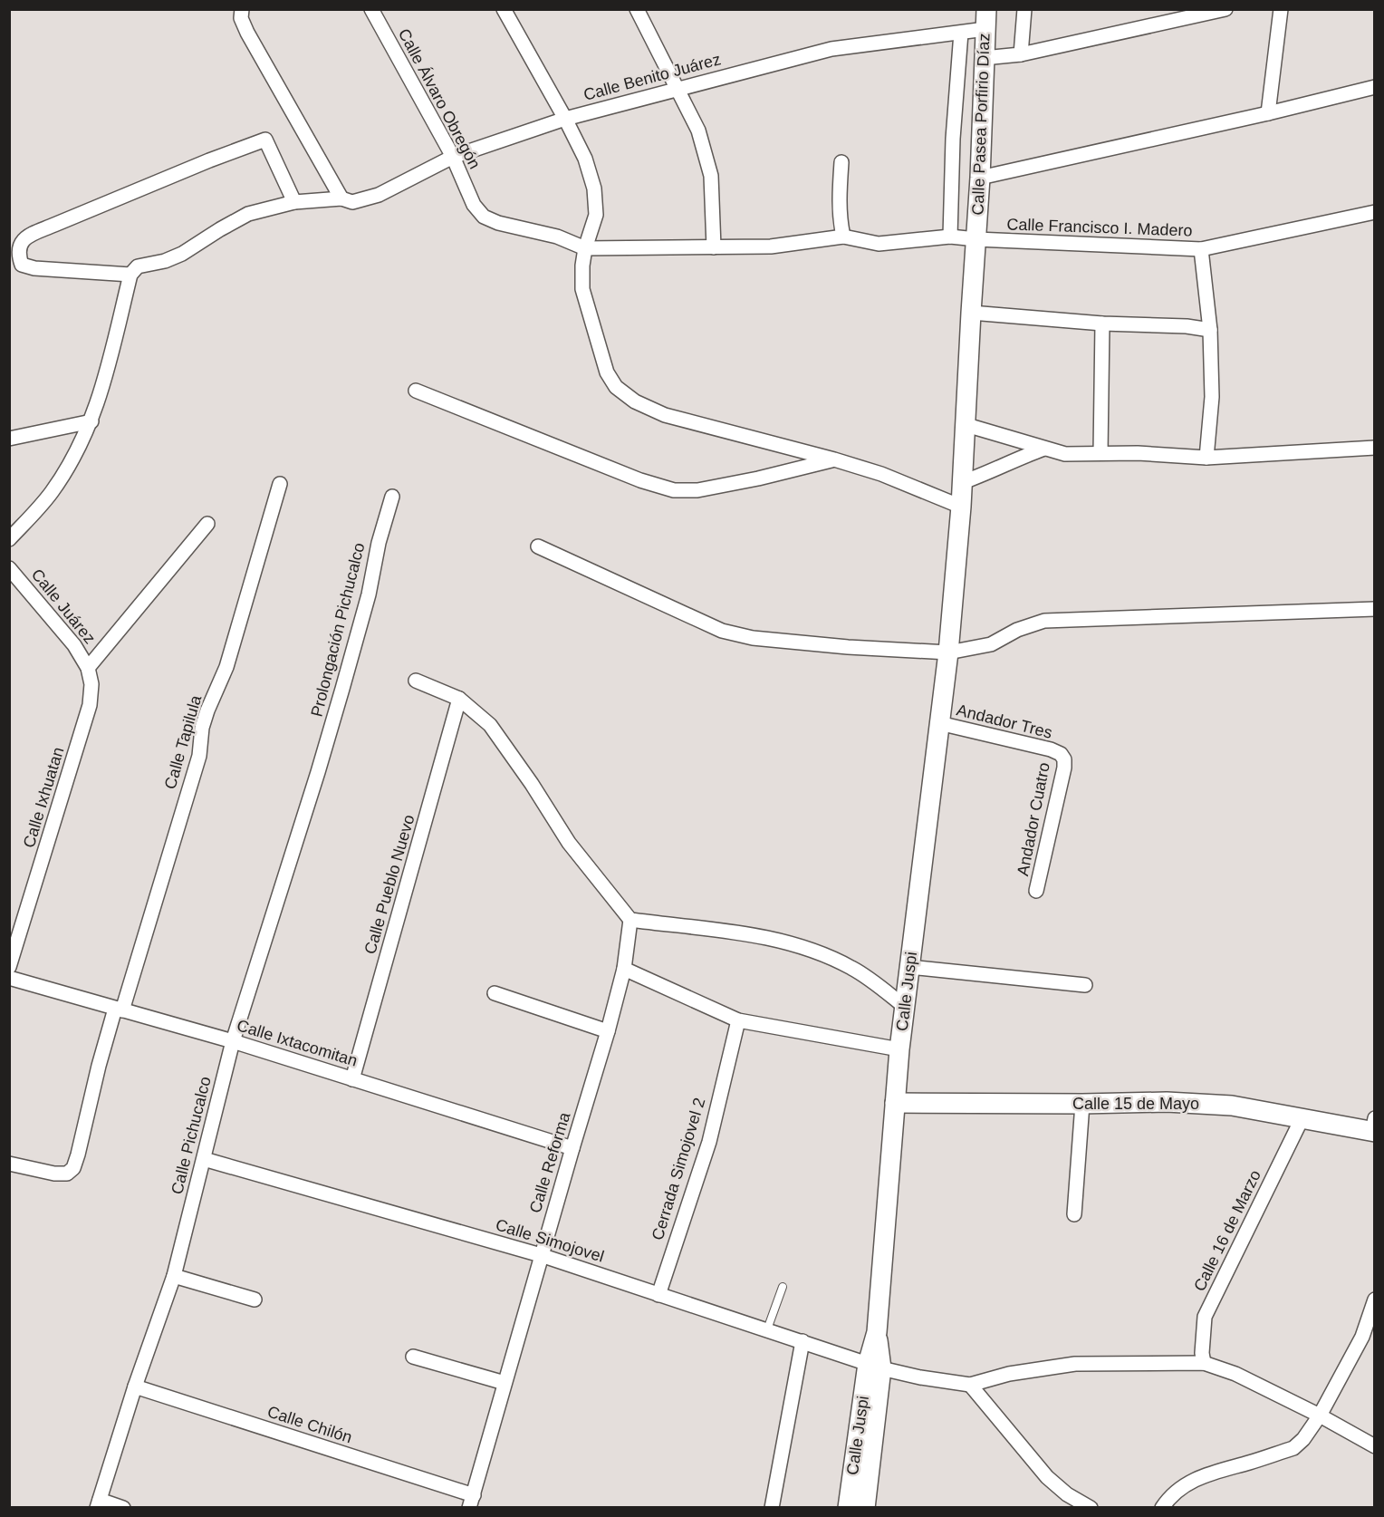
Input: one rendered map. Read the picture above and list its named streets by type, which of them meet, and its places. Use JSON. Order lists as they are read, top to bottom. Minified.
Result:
{"streets":{"street":["Calle Benito Juárez","Calle Álvaro Obregón","Calle Pasea Porfirio Díaz","Calle Francisco I. Madero","Calle Juárez","Prolongación Pichucalco","Andador Tres","Calle Tapilula","Calle Ixhuatan","Andador Cuatro","Calle Pueblo Nuevo","Calle Juspi","Calle Ixtacomitan","Calle 15 de Mayo","Calle Pichucalco","Calle Reforma","Cerrada Simojovel 2","Calle 16 de Marzo","Calle Simojovel","Calle Chilón"]},"crossings":[["Calle Benito Juárez","Calle Álvaro Obregón"],["Calle Benito Juárez","Calle Pasea Porfirio Díaz"],["Calle Álvaro Obregón","Calle Francisco I. Madero"],["Calle Pasea Porfirio Díaz","Calle Francisco I. Madero"],["Calle Pasea Porfirio Díaz","Calle Juspi"],["Calle Juárez","Calle Ixhuatan"],["Prolongación Pichucalco","Calle Pichucalco"],["Andador Tres","Andador Cuatro"],["Andador Tres","Calle Juspi"],["Calle Tapilula","Calle Ixtacomitan"],["Calle Pueblo Nuevo","Calle Ixtacomitan"],["Calle Juspi","Calle 15 de Mayo"],["Calle Juspi","Calle Simojovel"],["Calle Ixtacomitan","Calle Pichucalco"],["Calle Ixtacomitan","Calle Reforma"],["Calle 15 de Mayo","Calle 16 de Marzo"],["Calle Pichucalco","Calle Simojovel"],["Calle Pichucalco","Calle Chilón"],["Calle Reforma","Calle Simojovel"],["Calle Reforma","Calle Chilón"],["Cerrada Simojovel 2","Calle Simojovel"]]}
